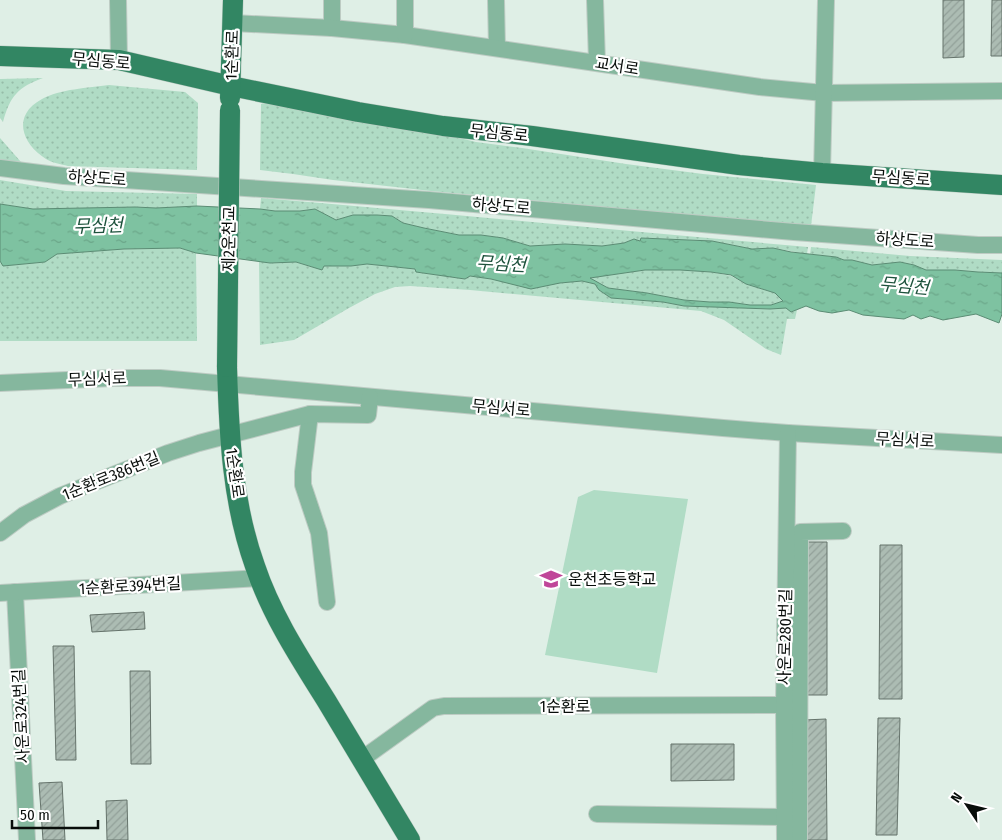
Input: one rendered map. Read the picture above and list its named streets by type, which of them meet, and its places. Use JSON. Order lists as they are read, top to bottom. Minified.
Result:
{"streets":{"main road":["1순환로","무심동로","제2운천교"],"street":["교서로","하상도로","무심서로","1순환로386번길","1순환로394번길","사운로280번길","사운로324번길"]},"crossings":[["1순환로","무심동로"],["1순환로","교서로"],["1순환로","제2운천교"],["1순환로","무심서로"],["1순환로","1순환로386번길"],["1순환로","1순환로394번길"],["1순환로","사운로280번길"],["제2운천교","무심서로"],["무심서로","1순환로386번길"],["무심서로","사운로280번길"],["1순환로394번길","사운로324번길"]],"water":["무심천"],"places":{"school or university":["운천초등학교"]},"scale_bar":"50 m","north":"top left"}
